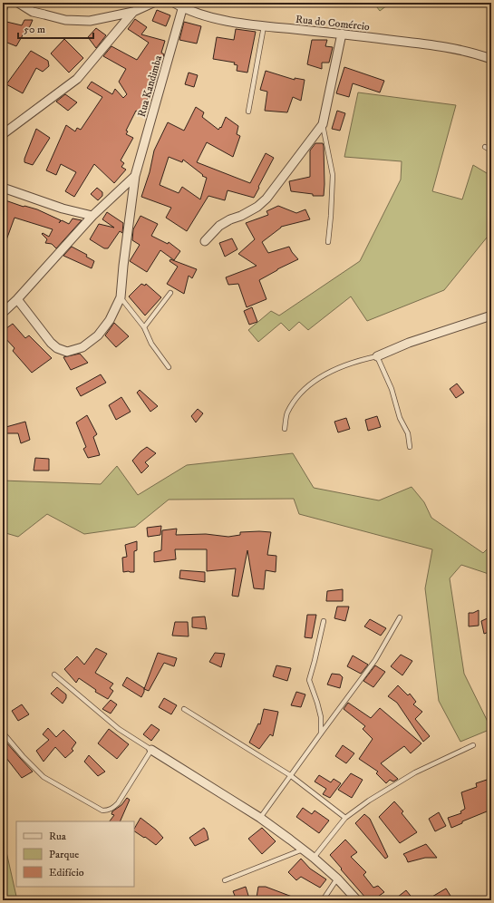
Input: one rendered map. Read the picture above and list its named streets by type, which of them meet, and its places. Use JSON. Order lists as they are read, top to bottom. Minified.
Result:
{"streets":{"street":["Rua do Comércio","Rua Kandimba"]},"crossings":[["Rua do Comércio","Rua Kandimba"]],"legend":["Rua","Parque","Edifício"],"scale_bar":"50 m"}
